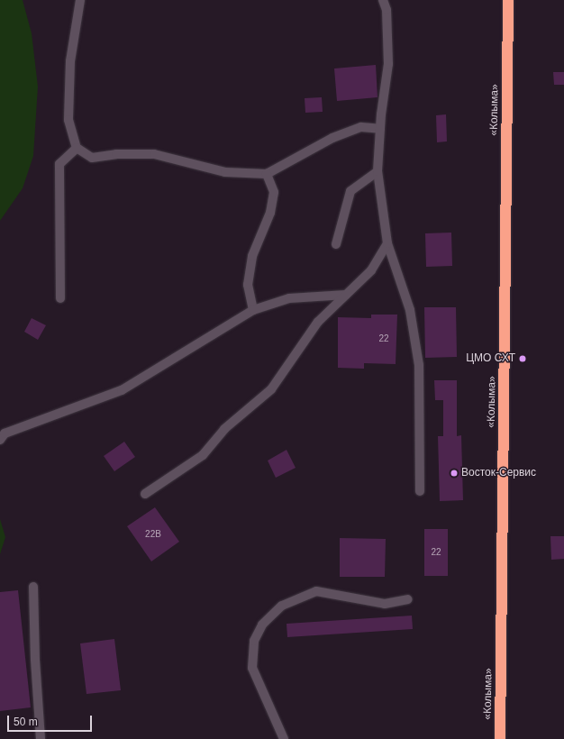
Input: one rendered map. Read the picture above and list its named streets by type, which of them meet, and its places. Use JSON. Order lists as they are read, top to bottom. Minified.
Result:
{"streets":{"highway":["«Колыма»"]},"places":["ЦМО СХТ","Восток-Сервис"],"house_numbers":["22","22В","22"],"scale_bar":"50 m"}
